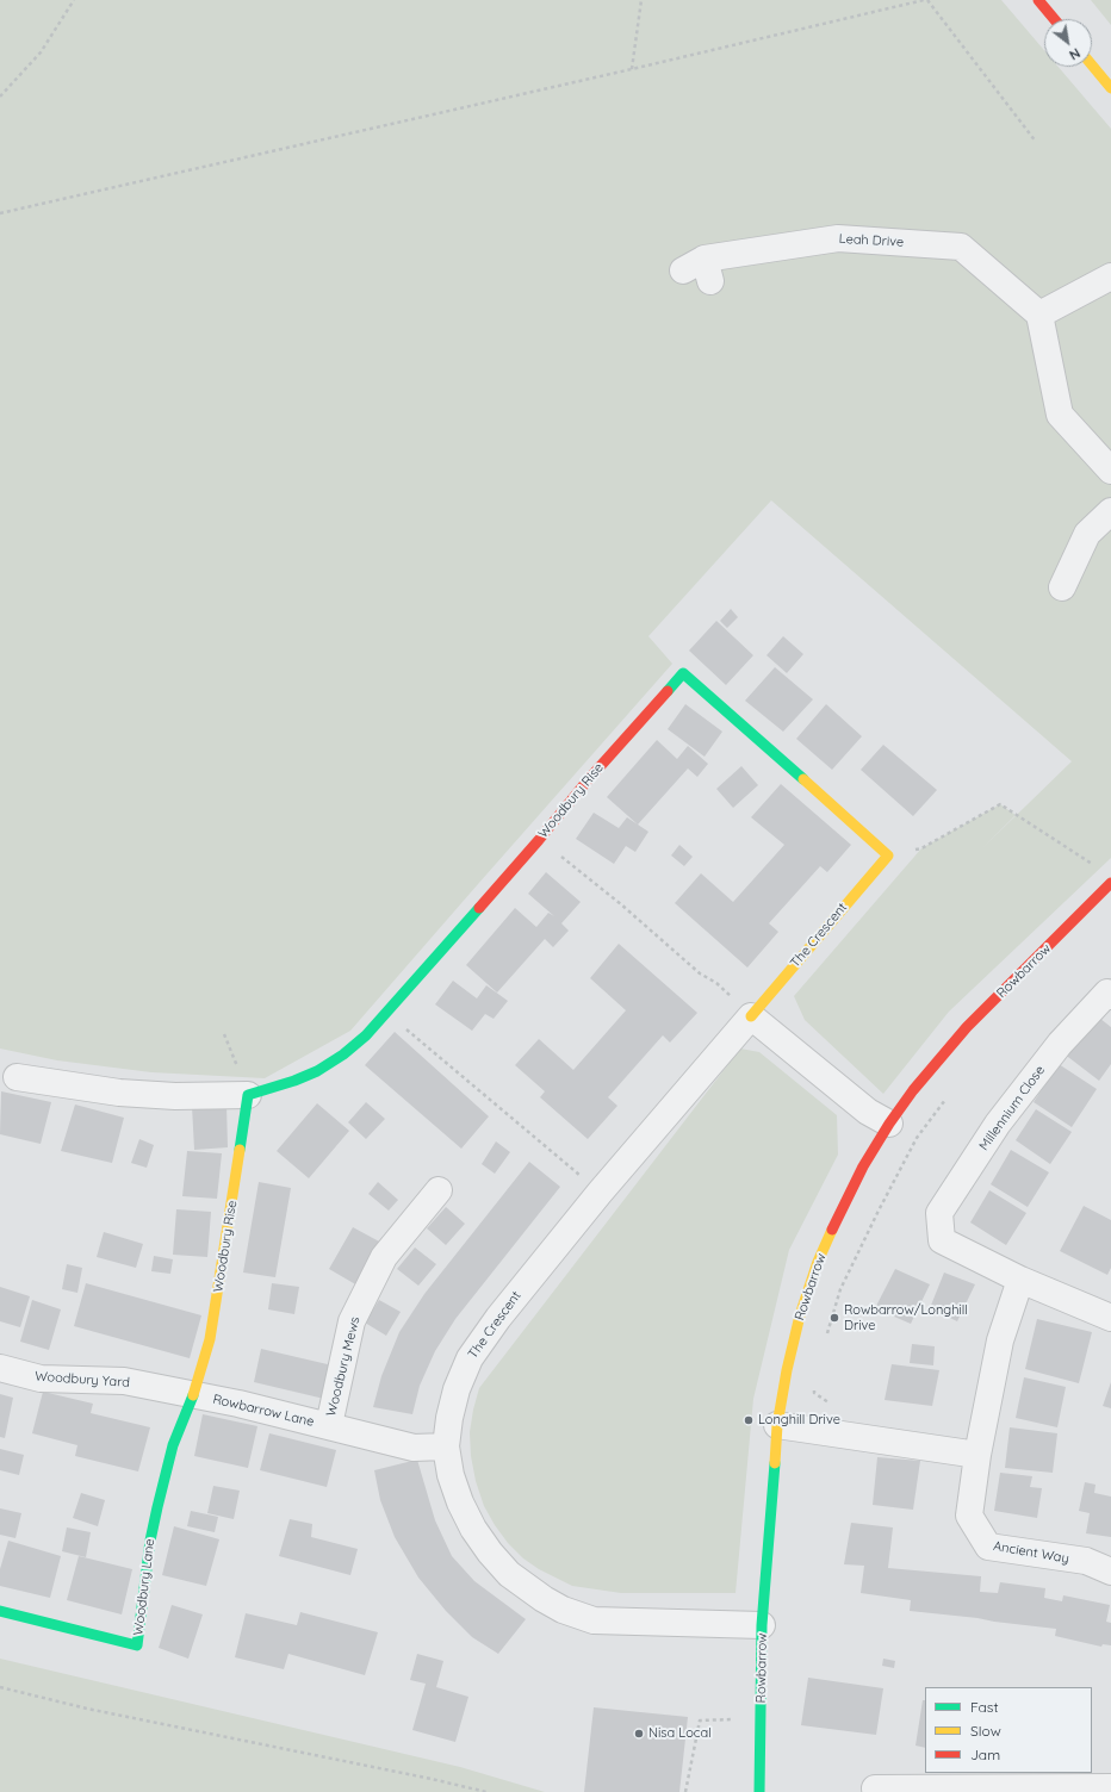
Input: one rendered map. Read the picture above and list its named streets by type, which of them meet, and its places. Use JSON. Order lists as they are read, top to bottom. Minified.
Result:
{"streets":{"street":["Leah Drive","Woodbury Rise","The Crescent","Rowbarrow","Millennium Close","Woodbury Mews","Woodbury Yard","Rowbarrow Lane","Ancient Way","Woodbury Lane"]},"crossings":[["Woodbury Rise","The Crescent"],["Woodbury Rise","Woodbury Yard"],["Woodbury Rise","Rowbarrow Lane"],["Woodbury Rise","Woodbury Lane"],["The Crescent","Rowbarrow"],["The Crescent","Rowbarrow Lane"],["Millennium Close","Ancient Way"],["Woodbury Mews","Rowbarrow Lane"],["Woodbury Yard","Rowbarrow Lane"],["Woodbury Yard","Woodbury Lane"],["Rowbarrow Lane","Woodbury Lane"]],"places":["Rowbarrow/Longhill Drive","Longhill Drive","Nisa Local"],"legend":["Fast","Slow","Jam"],"north":"bottom right"}
